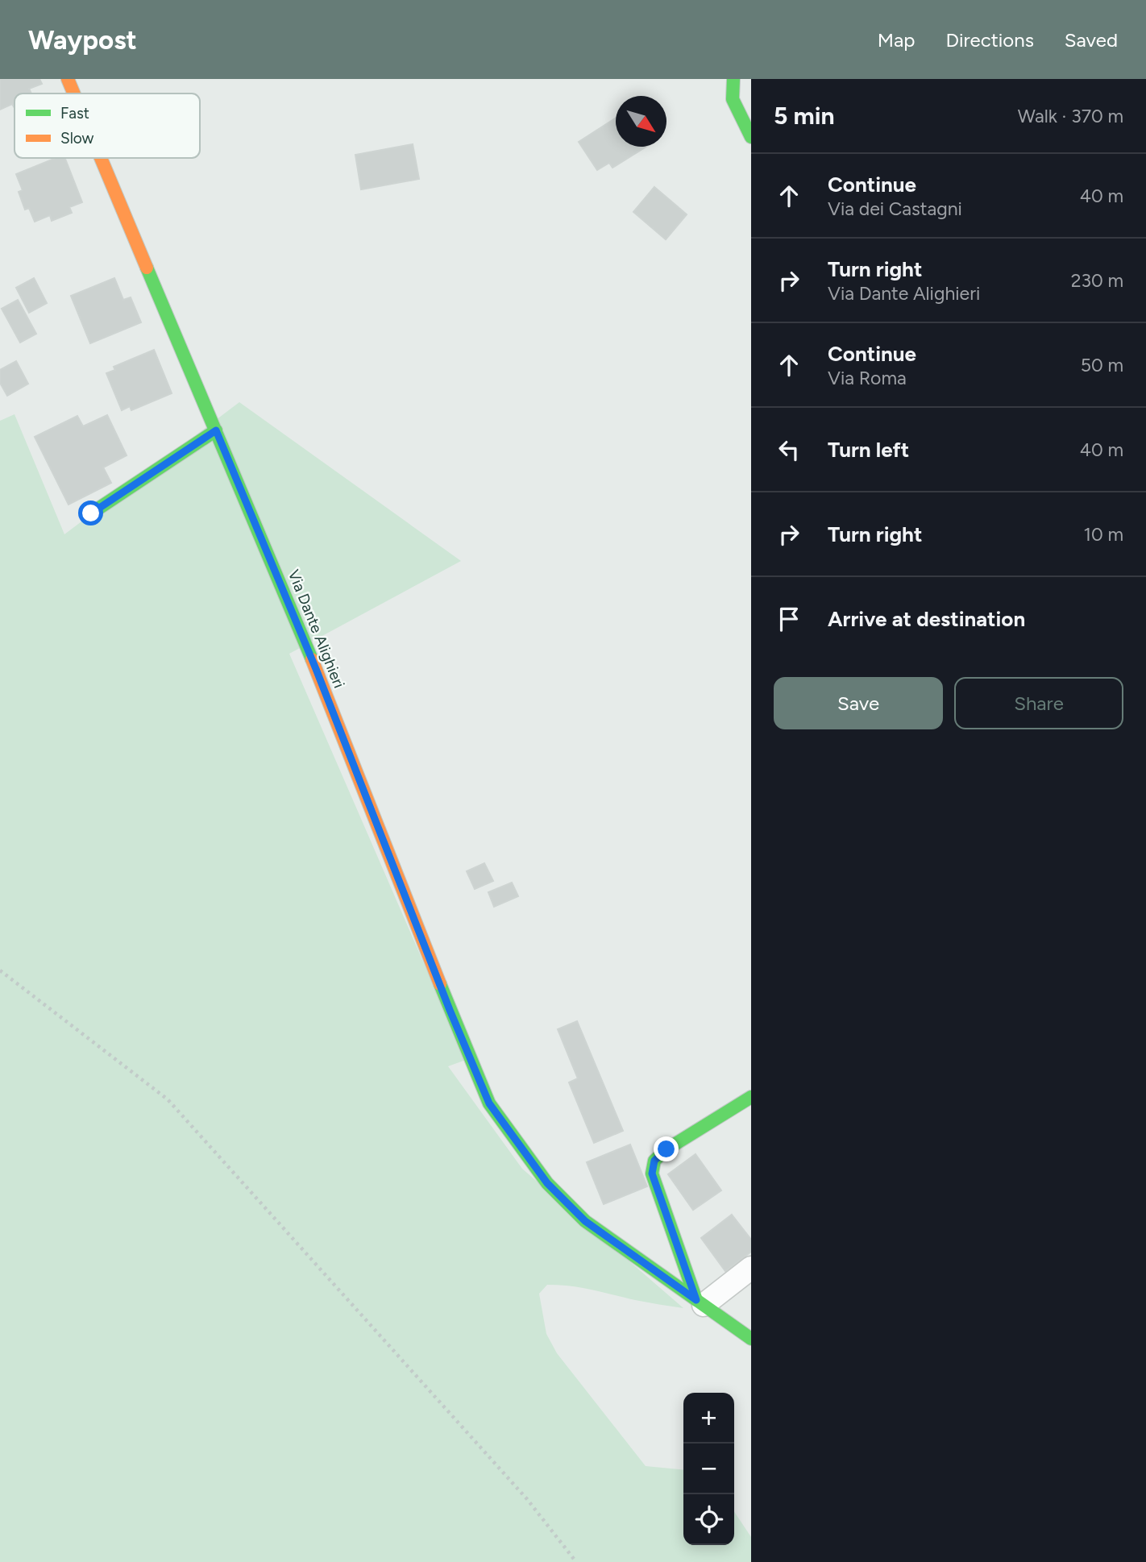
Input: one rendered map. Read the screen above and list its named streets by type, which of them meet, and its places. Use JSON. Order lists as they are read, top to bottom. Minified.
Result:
{"streets":{"street":["Via Dante Alighieri"]},"legend":["Fast","Slow"],"north":"bottom right","page":{"header":"Waypost","nav":["Map","Directions","Saved"],"heading":["5 min","Walk · 370 m"],"list":[["Continue","Via dei Castagni","40 m"],["Turn right","Via Dante Alighieri","230 m"],["Continue","Via Roma","50 m"],["Turn left","40 m"],["Turn right","10 m"],"Arrive at destination"],"buttons":["Save","Share"],"map_buttons":["+","−"]}}
